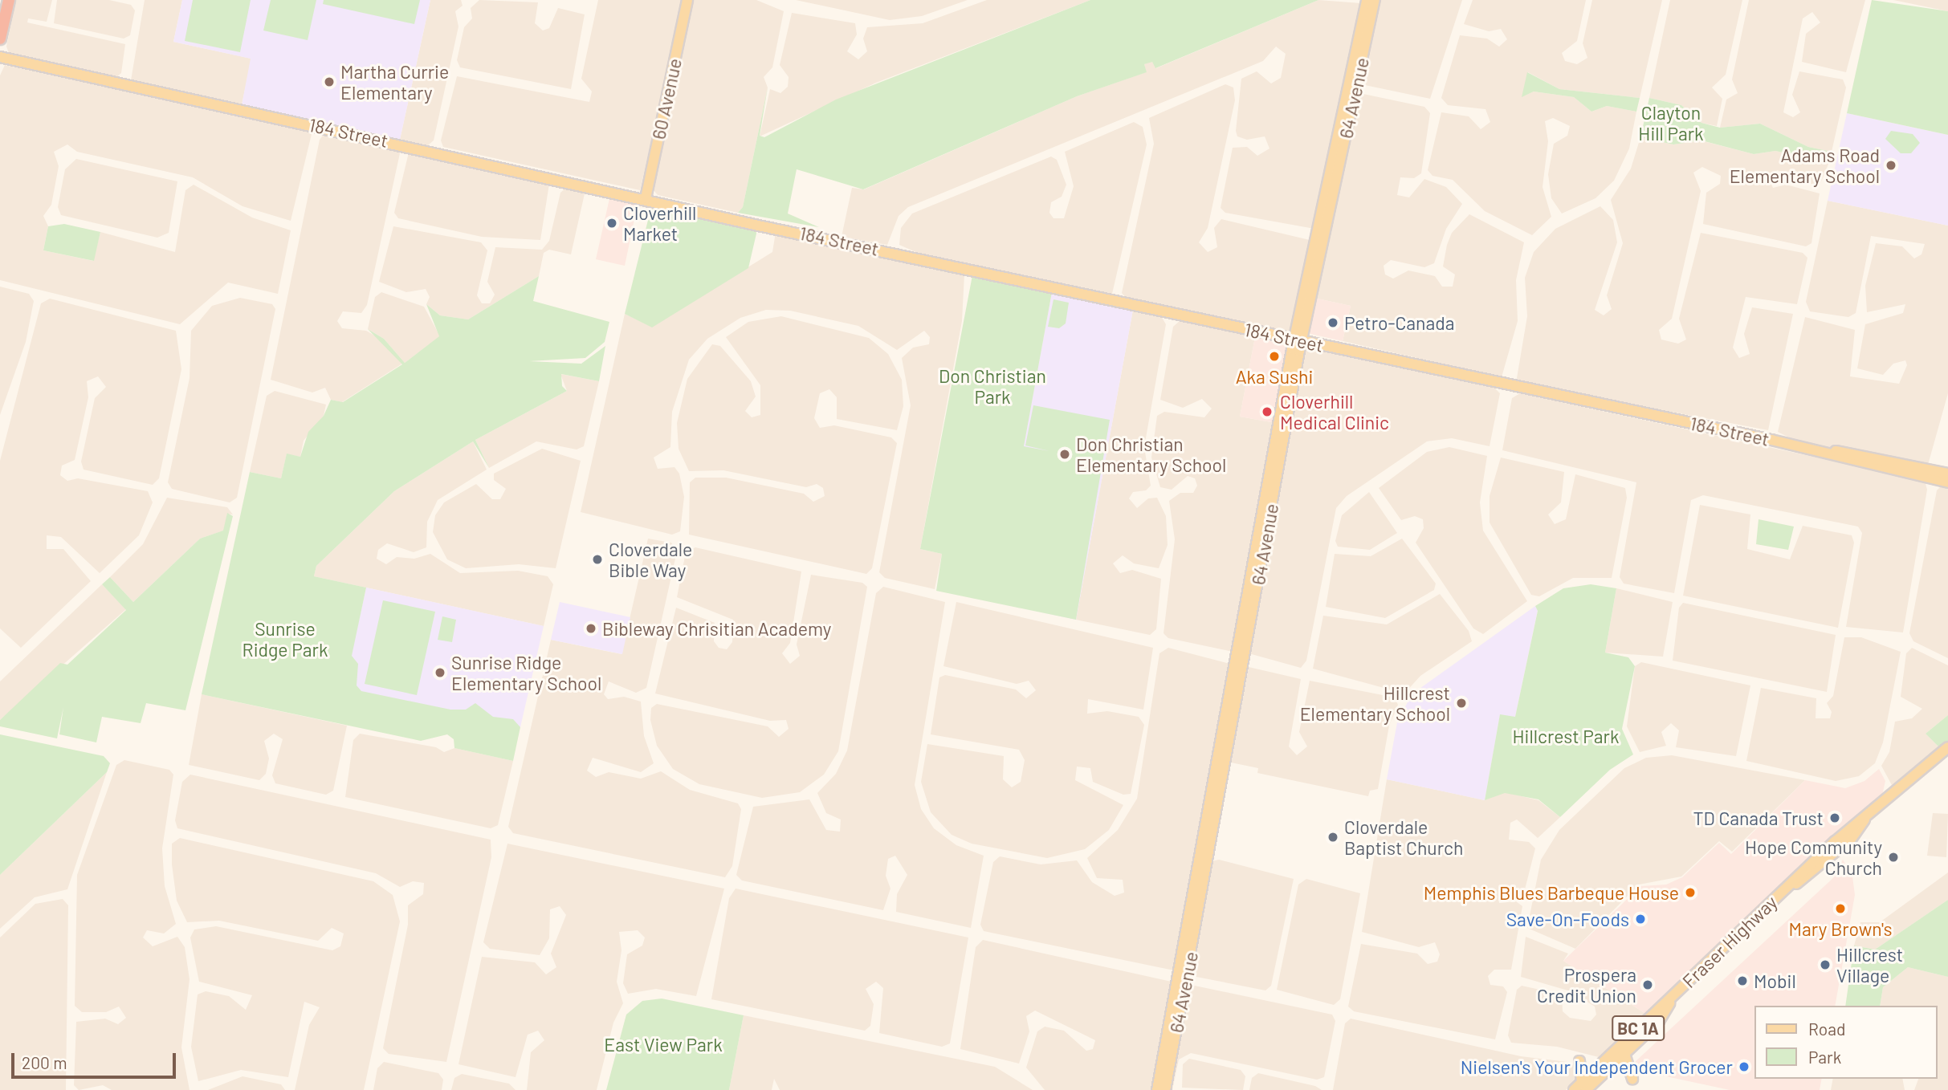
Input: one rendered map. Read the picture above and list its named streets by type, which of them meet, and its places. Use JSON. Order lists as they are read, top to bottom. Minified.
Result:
{"streets":{"main road":["64 Avenue","60 Avenue","184 Street","Fraser Highway","BC 1A"]},"crossings":[["64 Avenue","184 Street"],["60 Avenue","184 Street"]],"parks":["Clayton Hill Park","Don Christian Park","Sunrise Ridge Park","Hillcrest Park","East View Park"],"places":["Martha Currie Elementary","Adams Road Elementary School","Cloverhill Market","Petro-Canada","Aka Sushi","Cloverhill Medical Clinic","Don Christian Elementary School","Cloverdale Bible Way","Bibleway Chrisitian Academy","Sunrise Ridge Elementary School","Hillcrest Elementary School","TD Canada Trust","Cloverdale Baptist Church","Hope Community Church","Memphis Blues Barbeque House","Mary Brown's","Save-On-Foods","Hillcrest Village","Mobil","Prospera Credit Union","Nielsen's Your Independent Grocer"],"legend":["Road","Park"],"scale_bar":"200 m"}
